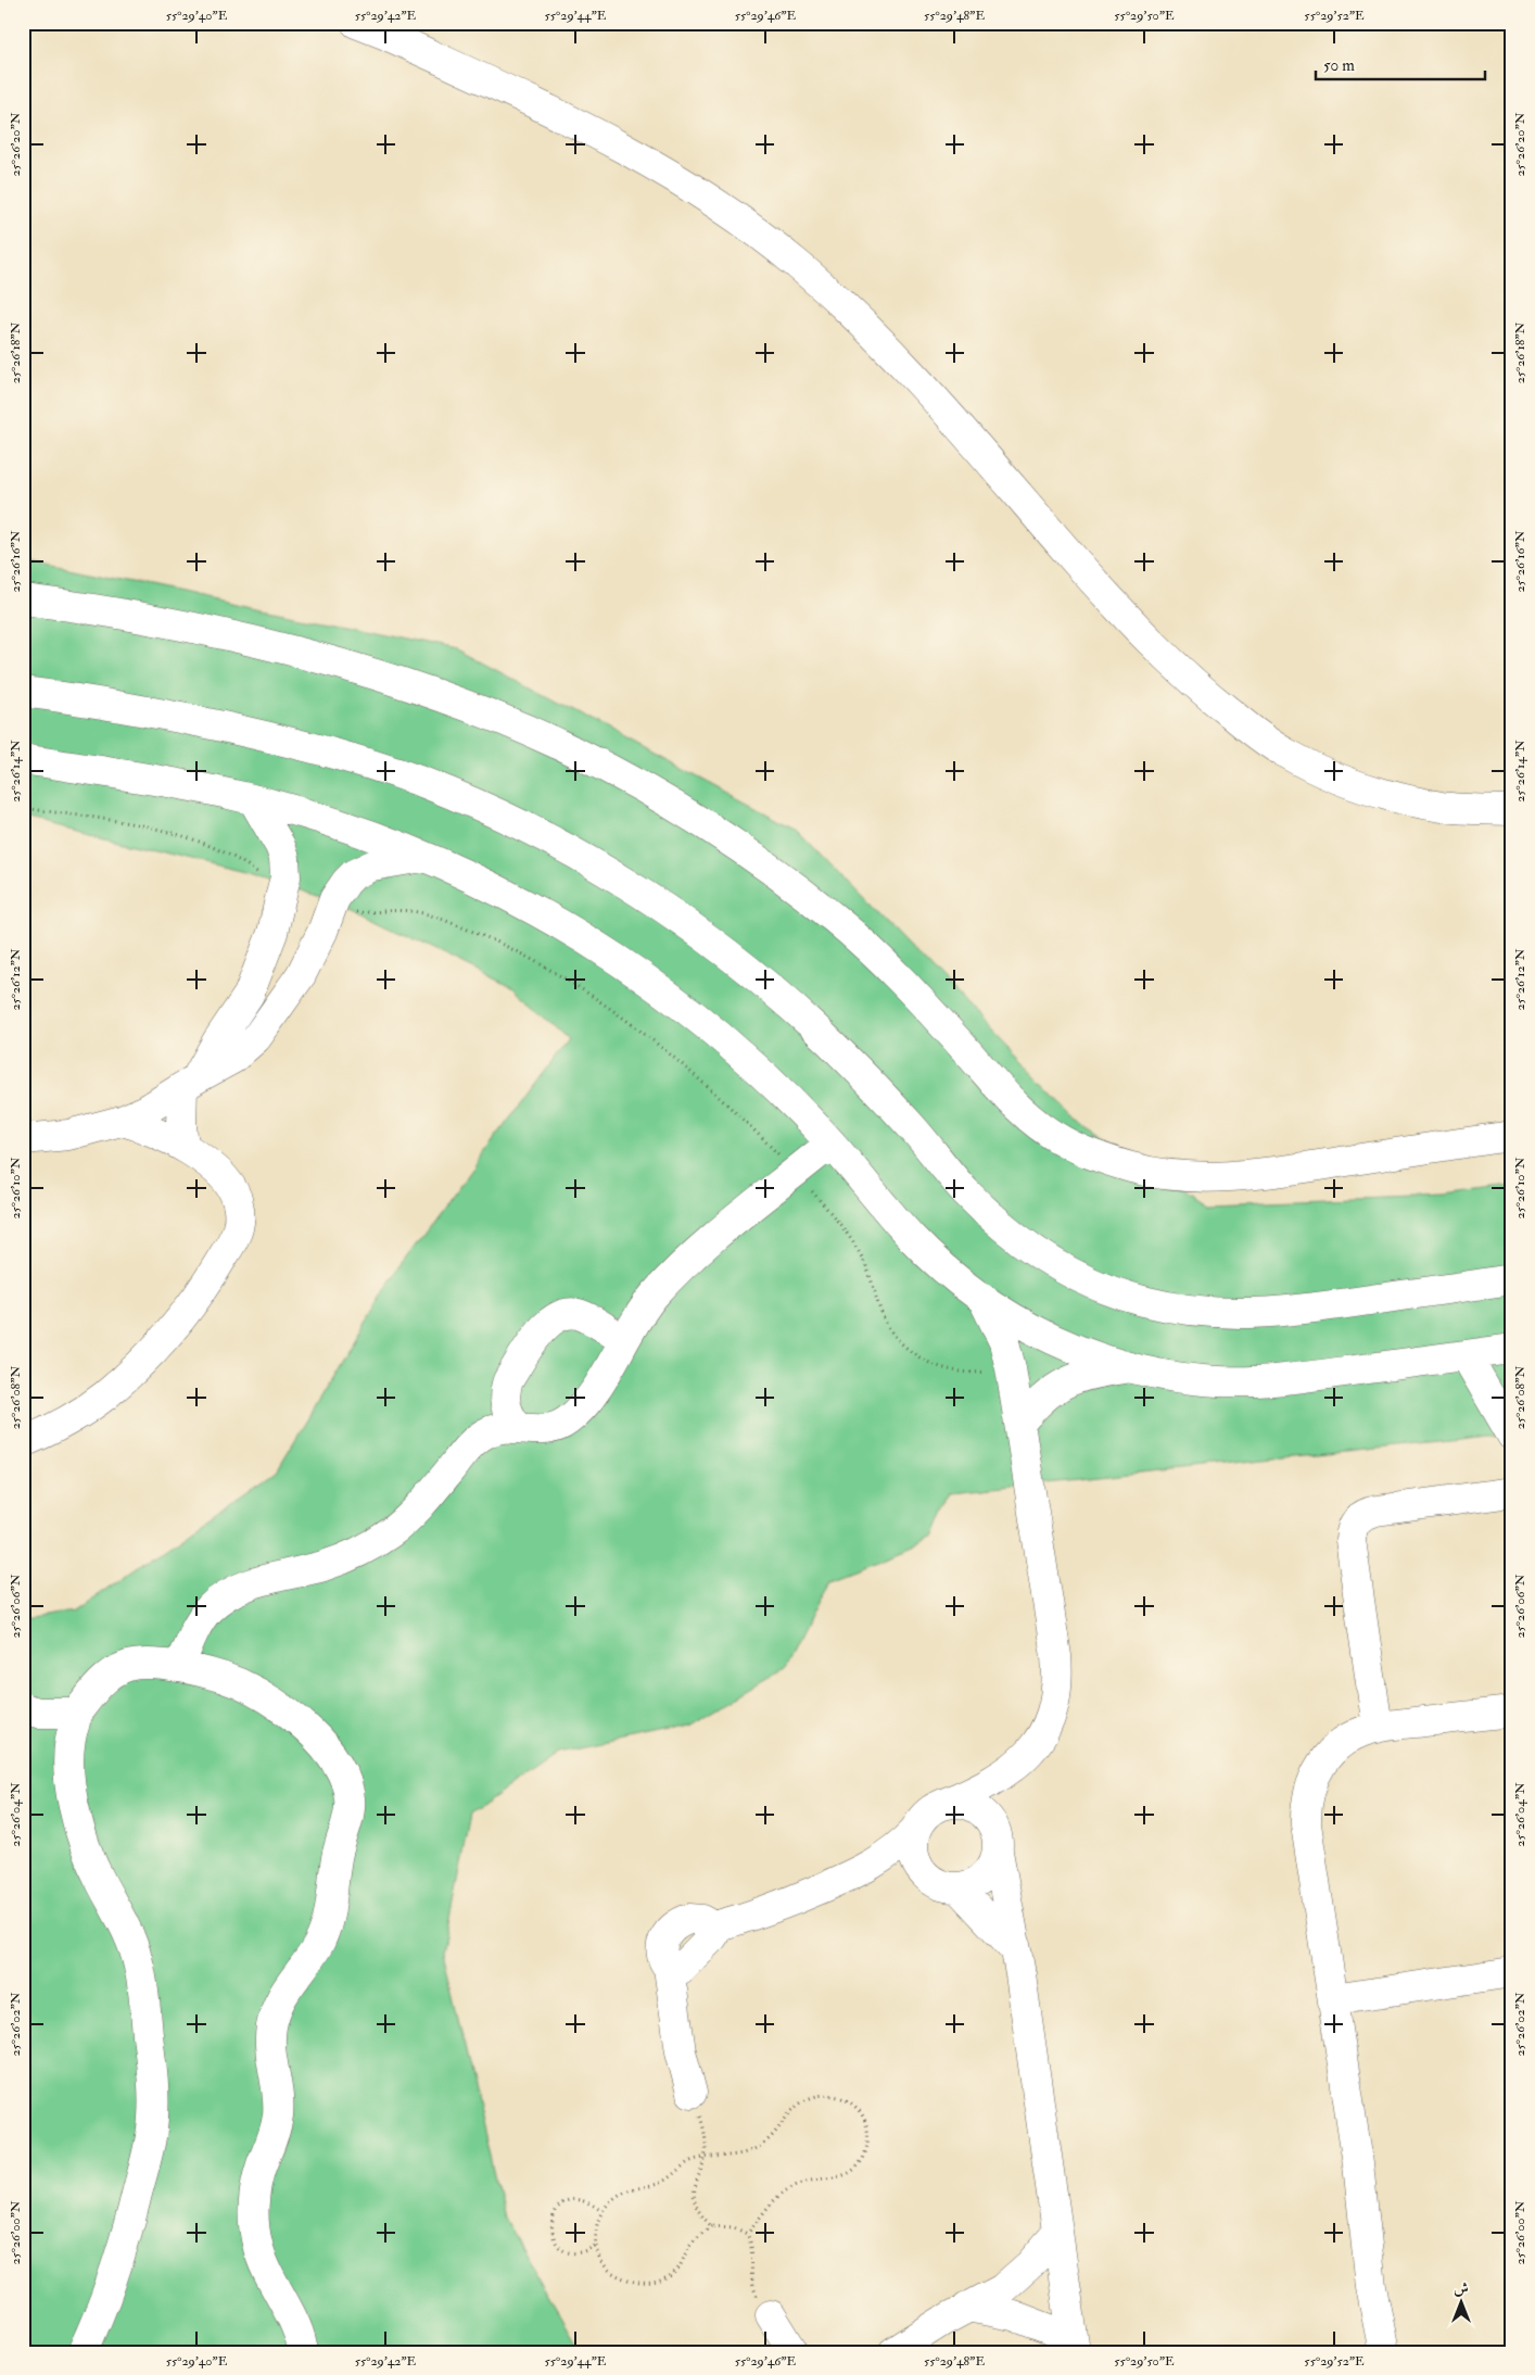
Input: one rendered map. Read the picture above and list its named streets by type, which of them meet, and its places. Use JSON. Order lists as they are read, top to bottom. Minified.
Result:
{"scale_bar":"50 m","north":"top","coordinates":["55°29'40\"E","55°29'42\"E","55°29'44\"E","55°29'46\"E","55°29'48\"E","55°29'50\"E","55°29'52\"E","25°26'20\"N","25°26'18\"N","25°26'16\"N","25°26'14\"N","25°26'12\"N","25°26'10\"N","25°26'08\"N","25°26'06\"N","25°26'04\"N","25°26'02\"N","25°26'00\"N"]}
